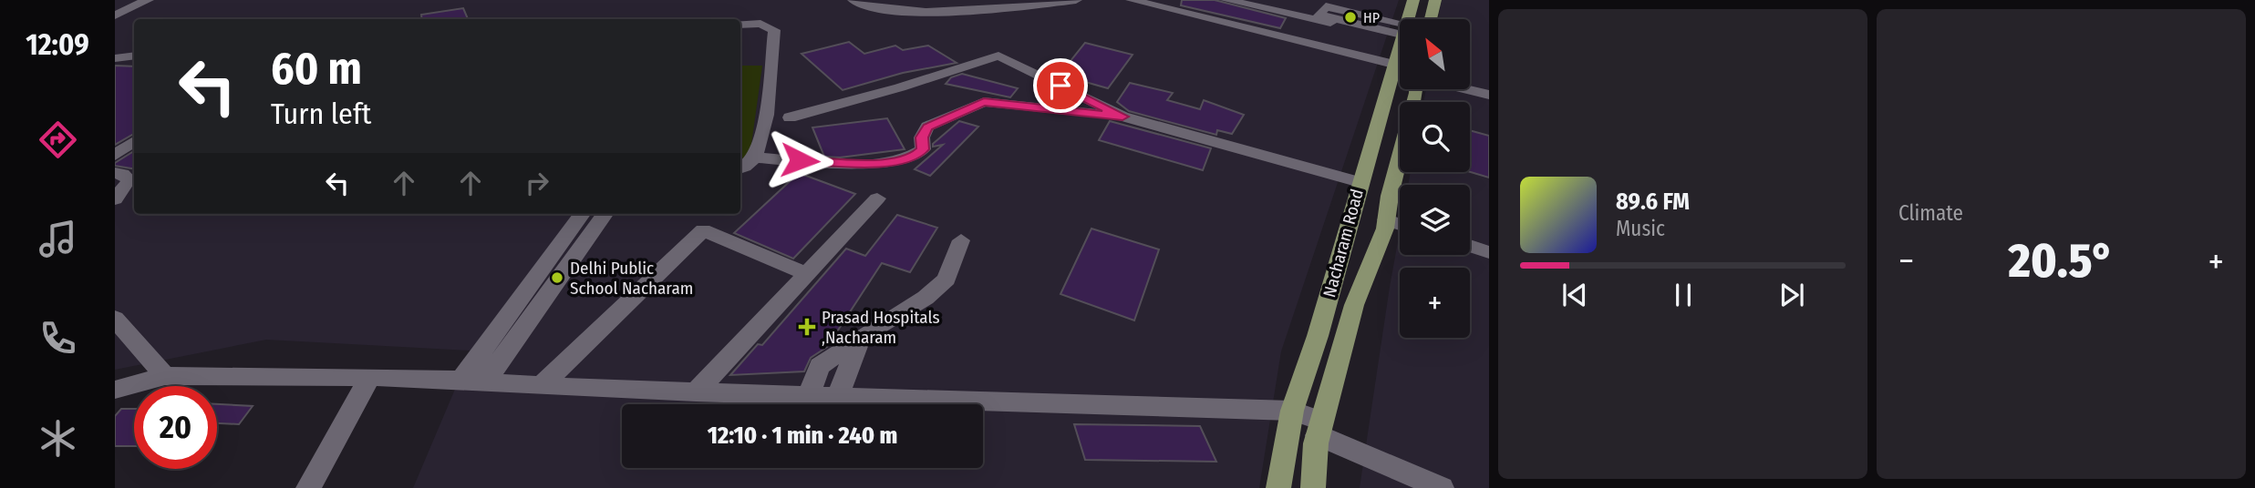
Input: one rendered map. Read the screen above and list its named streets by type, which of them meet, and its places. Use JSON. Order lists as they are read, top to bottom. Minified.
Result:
{"streets":{"main road":["Nacharam Road"]},"places":{"other":["HP","Delhi Public School Nacharam"],"health":["Prasad Hospitals ,Nacharam"]},"north":"top left","page":{"tabs":"12:09","tile":"Climate","map_buttons":"+","turn":["60 m","Turn left"],"song":["89.6 FM","Music"],"heat":["−","20.5°","+"],"limit":"20","trip":"12:10 · 1 min · 240 m"}}
